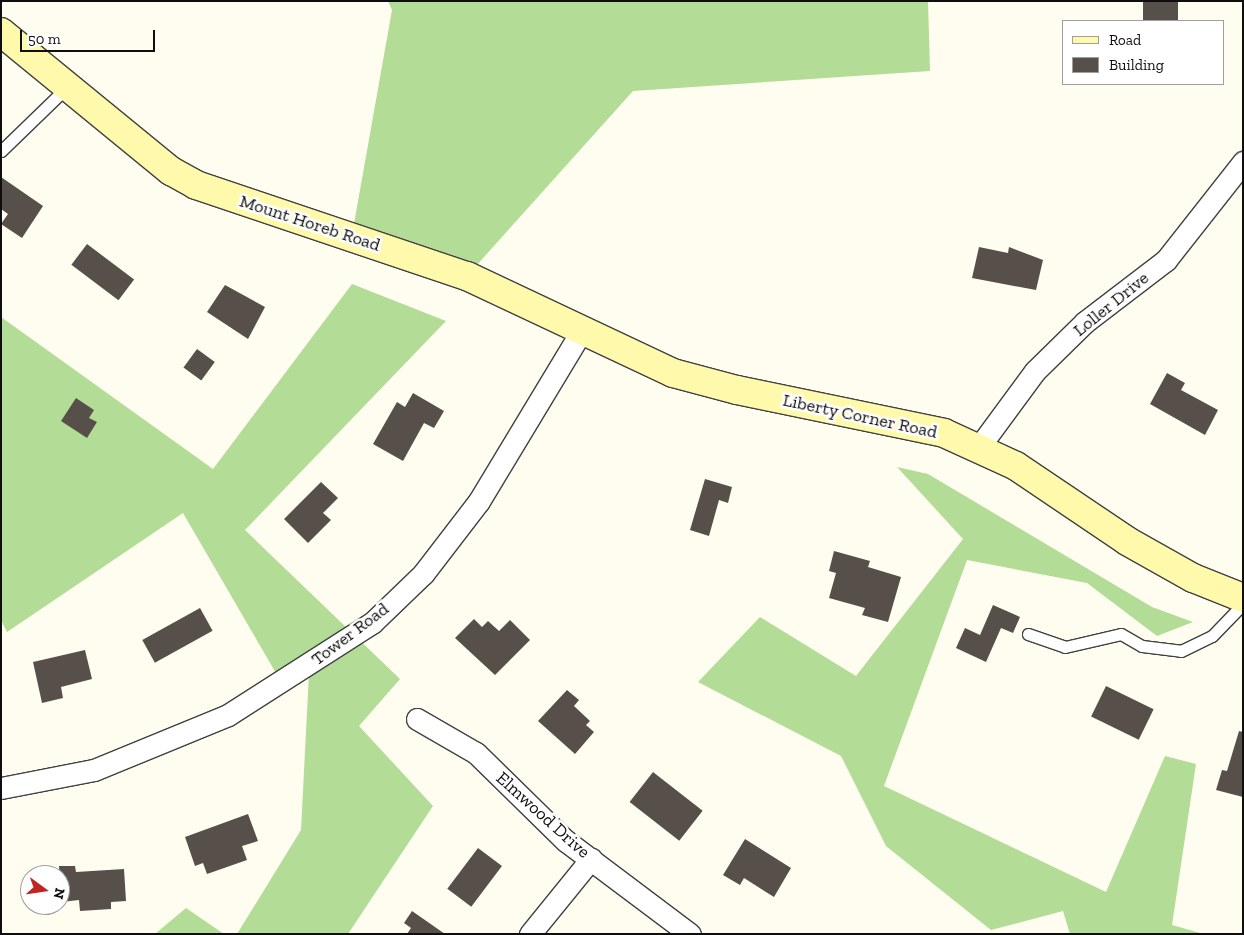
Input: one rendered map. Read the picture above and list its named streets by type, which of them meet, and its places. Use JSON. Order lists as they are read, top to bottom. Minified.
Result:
{"streets":{"street":["Mount Horeb Road","Loller Drive","Liberty Corner Road","Tower Road","Elmwood Drive"]},"crossings":[["Mount Horeb Road","Liberty Corner Road"],["Mount Horeb Road","Tower Road"],["Loller Drive","Liberty Corner Road"]],"legend":["Road","Building"],"scale_bar":"50 m","north":"right"}
